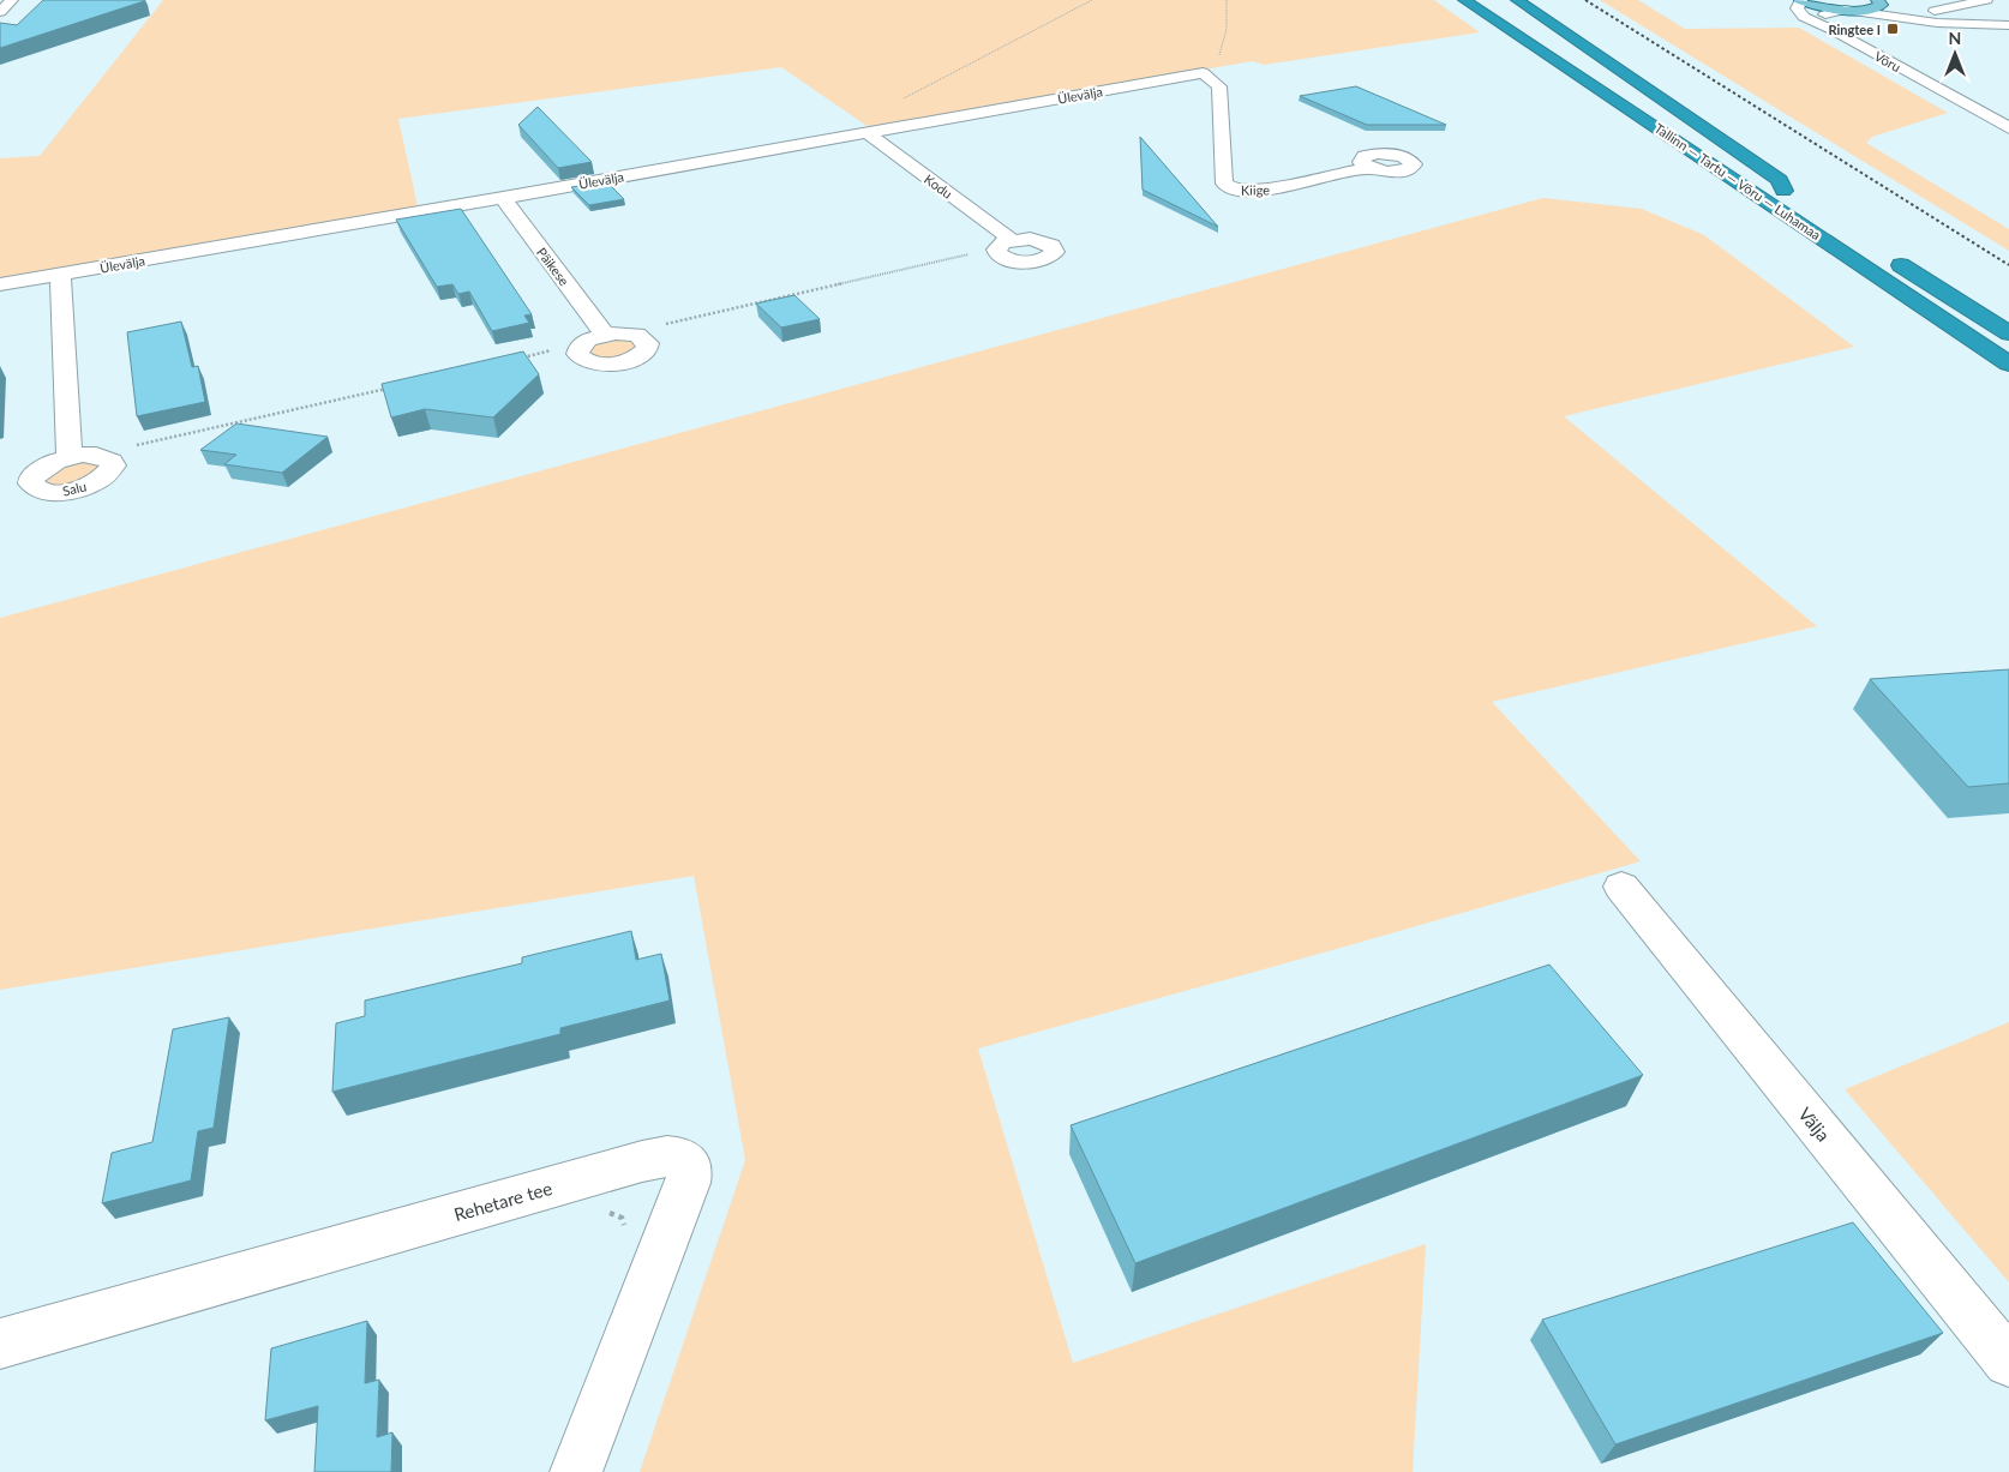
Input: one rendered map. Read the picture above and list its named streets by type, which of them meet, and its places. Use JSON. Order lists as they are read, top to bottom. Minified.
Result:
{"streets":{"highway":["Tallinn — Tartu — Võru — Luhamaa"],"street":["Võru","Ülevälja","Kodu","Kiige","Päikese","Salu","Välja","Rehetare tee"]},"crossings":[["Ülevälja","Kodu"],["Ülevälja","Kiige"],["Ülevälja","Päikese"]],"places":{"transit":["Ringtee I"]},"north":"top"}
